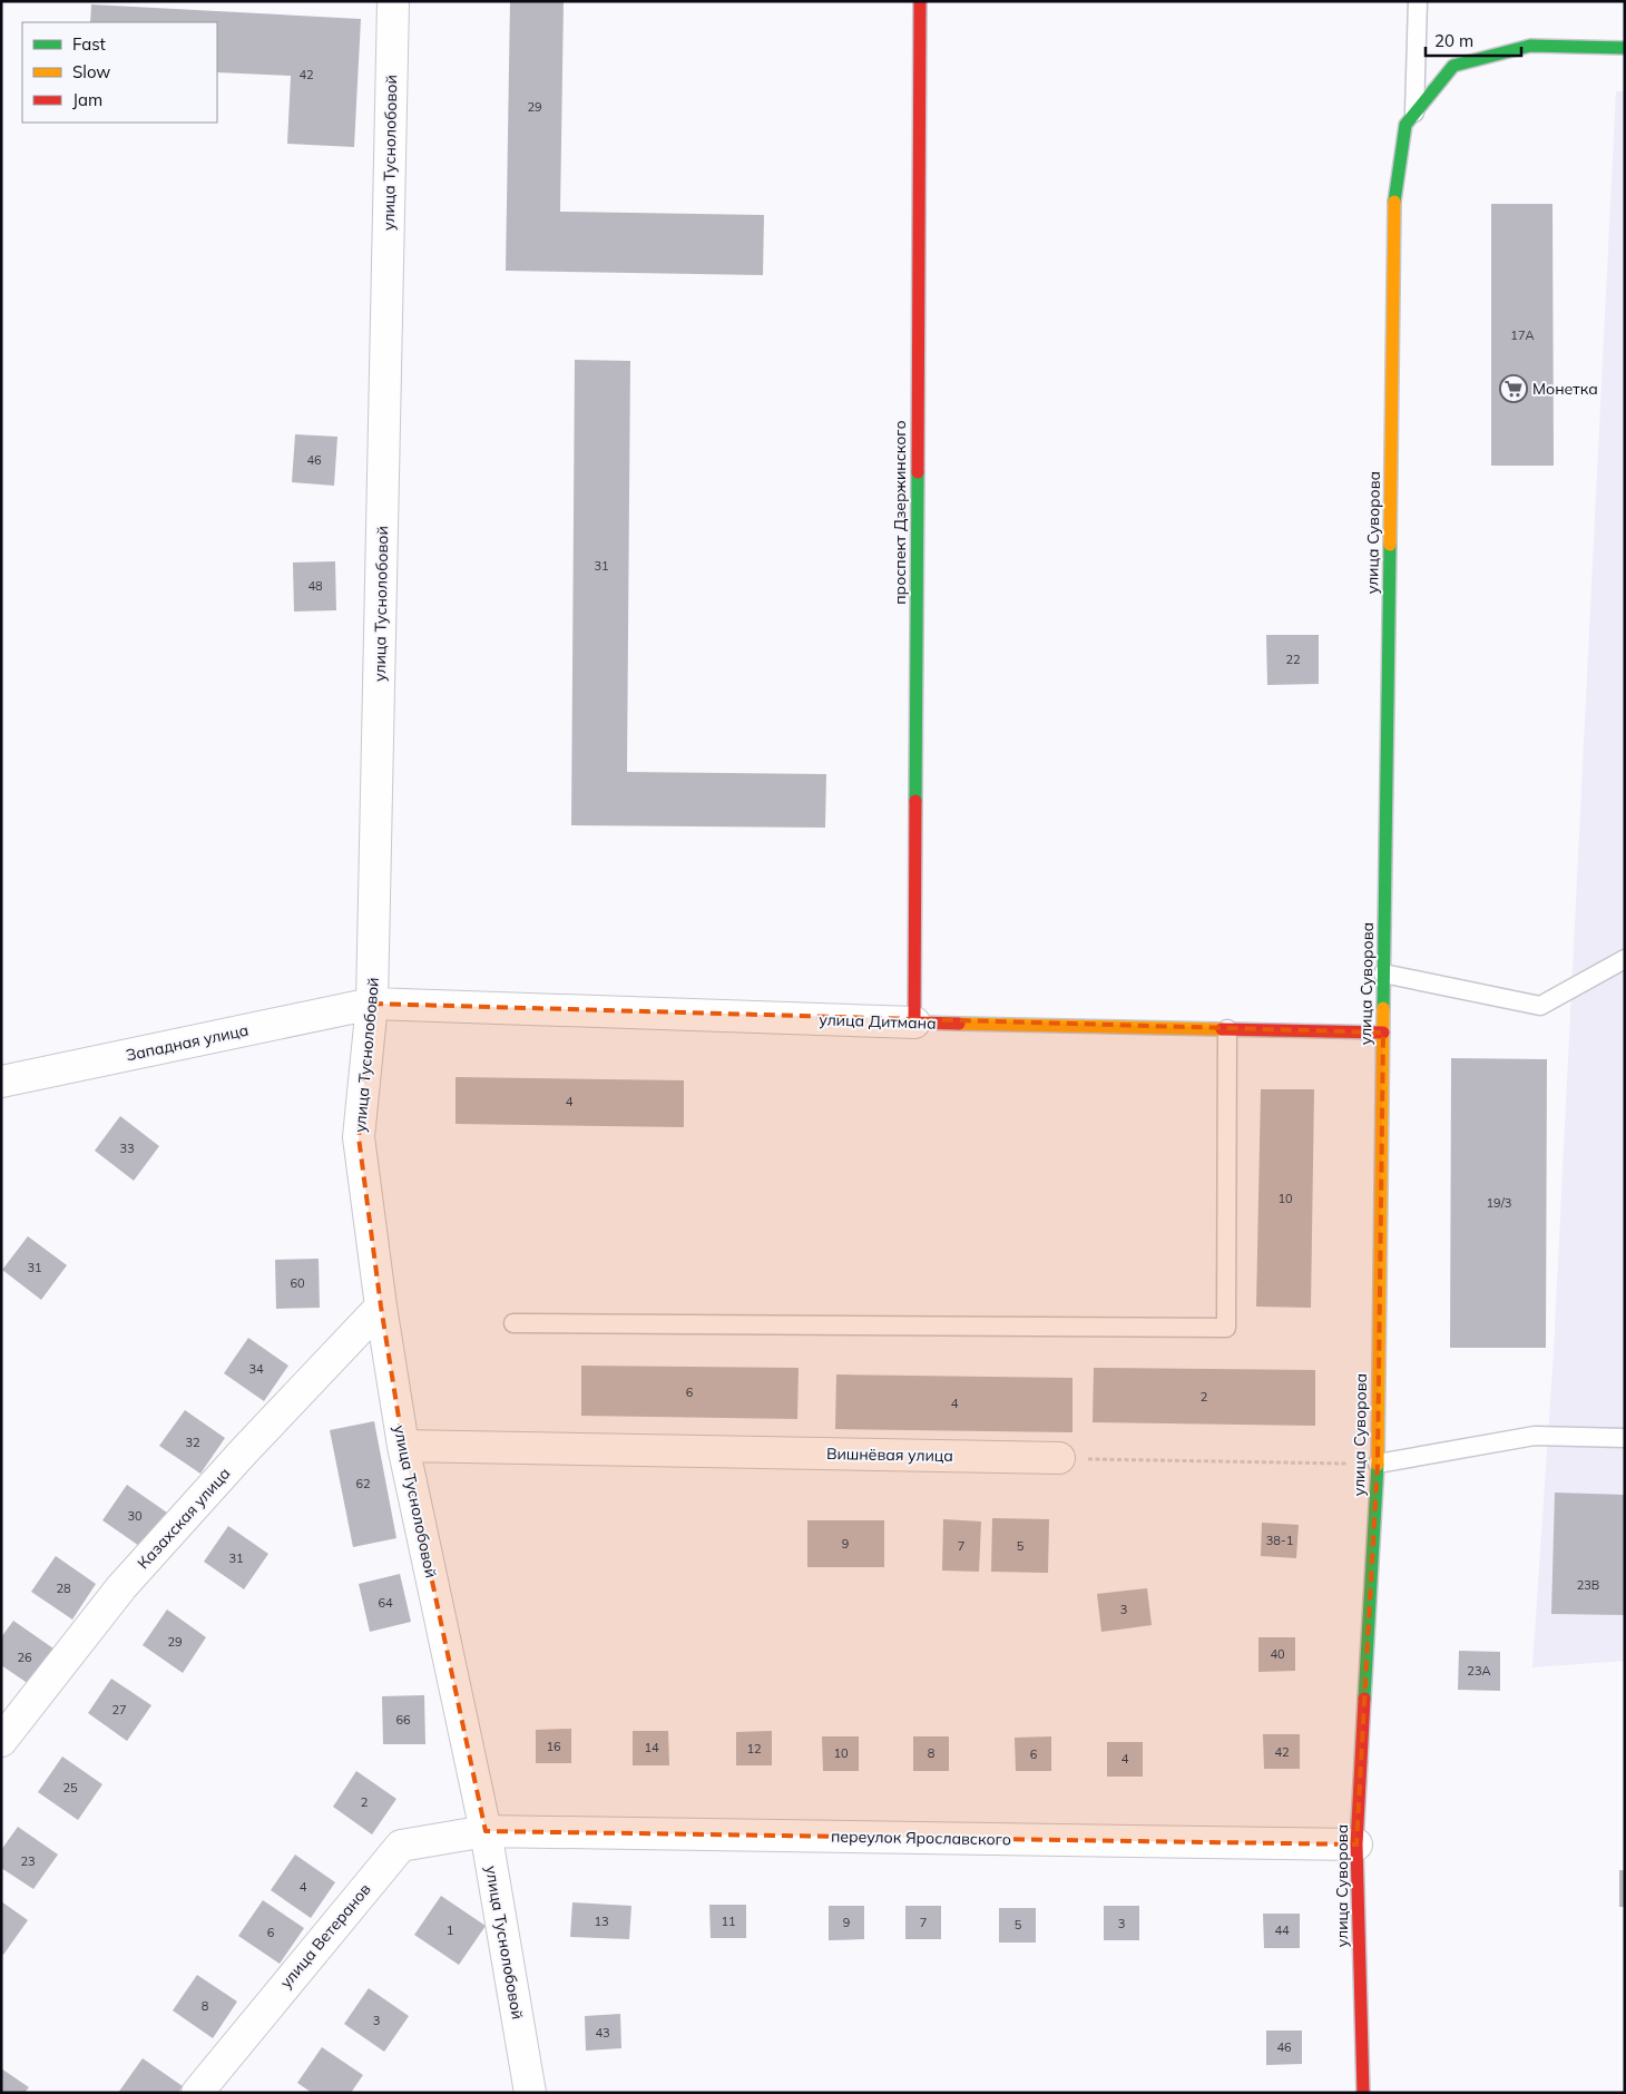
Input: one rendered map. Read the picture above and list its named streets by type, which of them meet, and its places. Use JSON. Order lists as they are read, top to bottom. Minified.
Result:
{"streets":{"main road":["проспект Дзержинского","улица Суворова","улица Дитмана"],"street":["улица Туснолобовой","Западная улица","Вишнёвая улица","Казахская улица","переулок Ярославского","улица Ветеранов"]},"crossings":[["улица Туснолобовой","улица Дитмана"],["улица Туснолобовой","Западная улица"],["улица Туснолобовой","Вишнёвая улица"],["улица Туснолобовой","Казахская улица"],["улица Туснолобовой","переулок Ярославского"],["улица Туснолобовой","улица Ветеранов"],["проспект Дзержинского","улица Дитмана"],["улица Суворова","улица Дитмана"],["улица Суворова","переулок Ярославского"],["улица Дитмана","Западная улица"],["переулок Ярославского","улица Ветеранов"]],"places":{"supermarket":["Монетка"]},"house_numbers":["42","29","17А","46","31","48","22","4","33","10","19/3","31","60","34","6","2","4","32","62","30","38-1","9","7","5","31","23В","28","64","3","29","40","26","23А","27","66","16","14","12","42","10","8","6","4","25","2","23","4","13","11","9","7","3","5","1","44","6","8","3","43","46"],"legend":["Fast","Slow","Jam"],"scale_bar":"20 m"}
